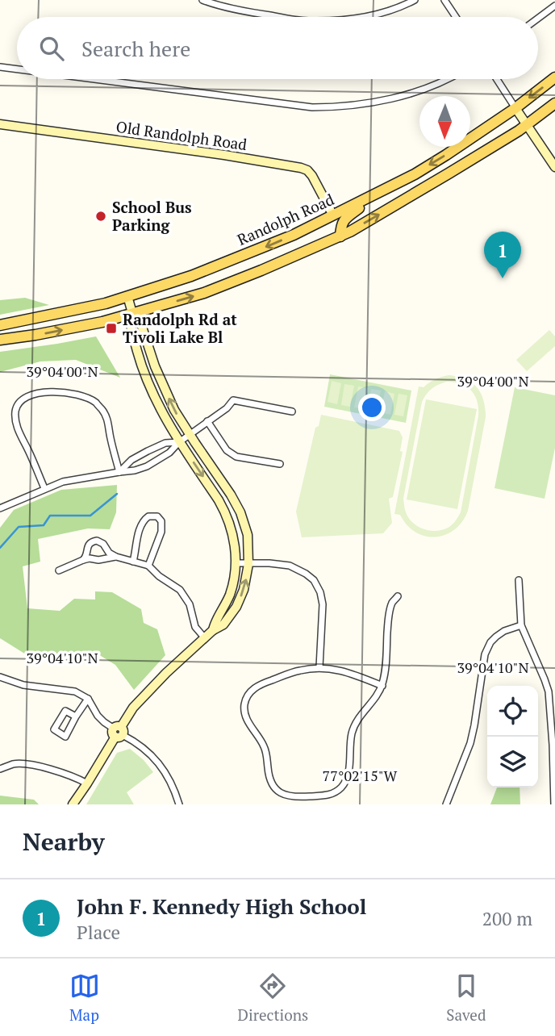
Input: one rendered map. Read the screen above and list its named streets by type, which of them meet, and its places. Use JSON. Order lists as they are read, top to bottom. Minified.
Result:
{"streets":{"main road":["Randolph Road"],"street":["Old Randolph Road"]},"crossings":[["Old Randolph Road","Randolph Road"]],"places":{"other":["School Bus Parking"],"transit":["Randolph Rd at Tivoli Lake Bl"]},"north":"bottom","page":{"search":"Search here","pins":"1","heading":"Nearby","list":[{"mark":"1","name":"John F. Kennedy High School","note":"Place","value":"200 m"}],"nav":["Map","Directions","Saved"]},"coordinates":["39°04'00\"N","39°04'10\"N","77°02'15\"W"]}
